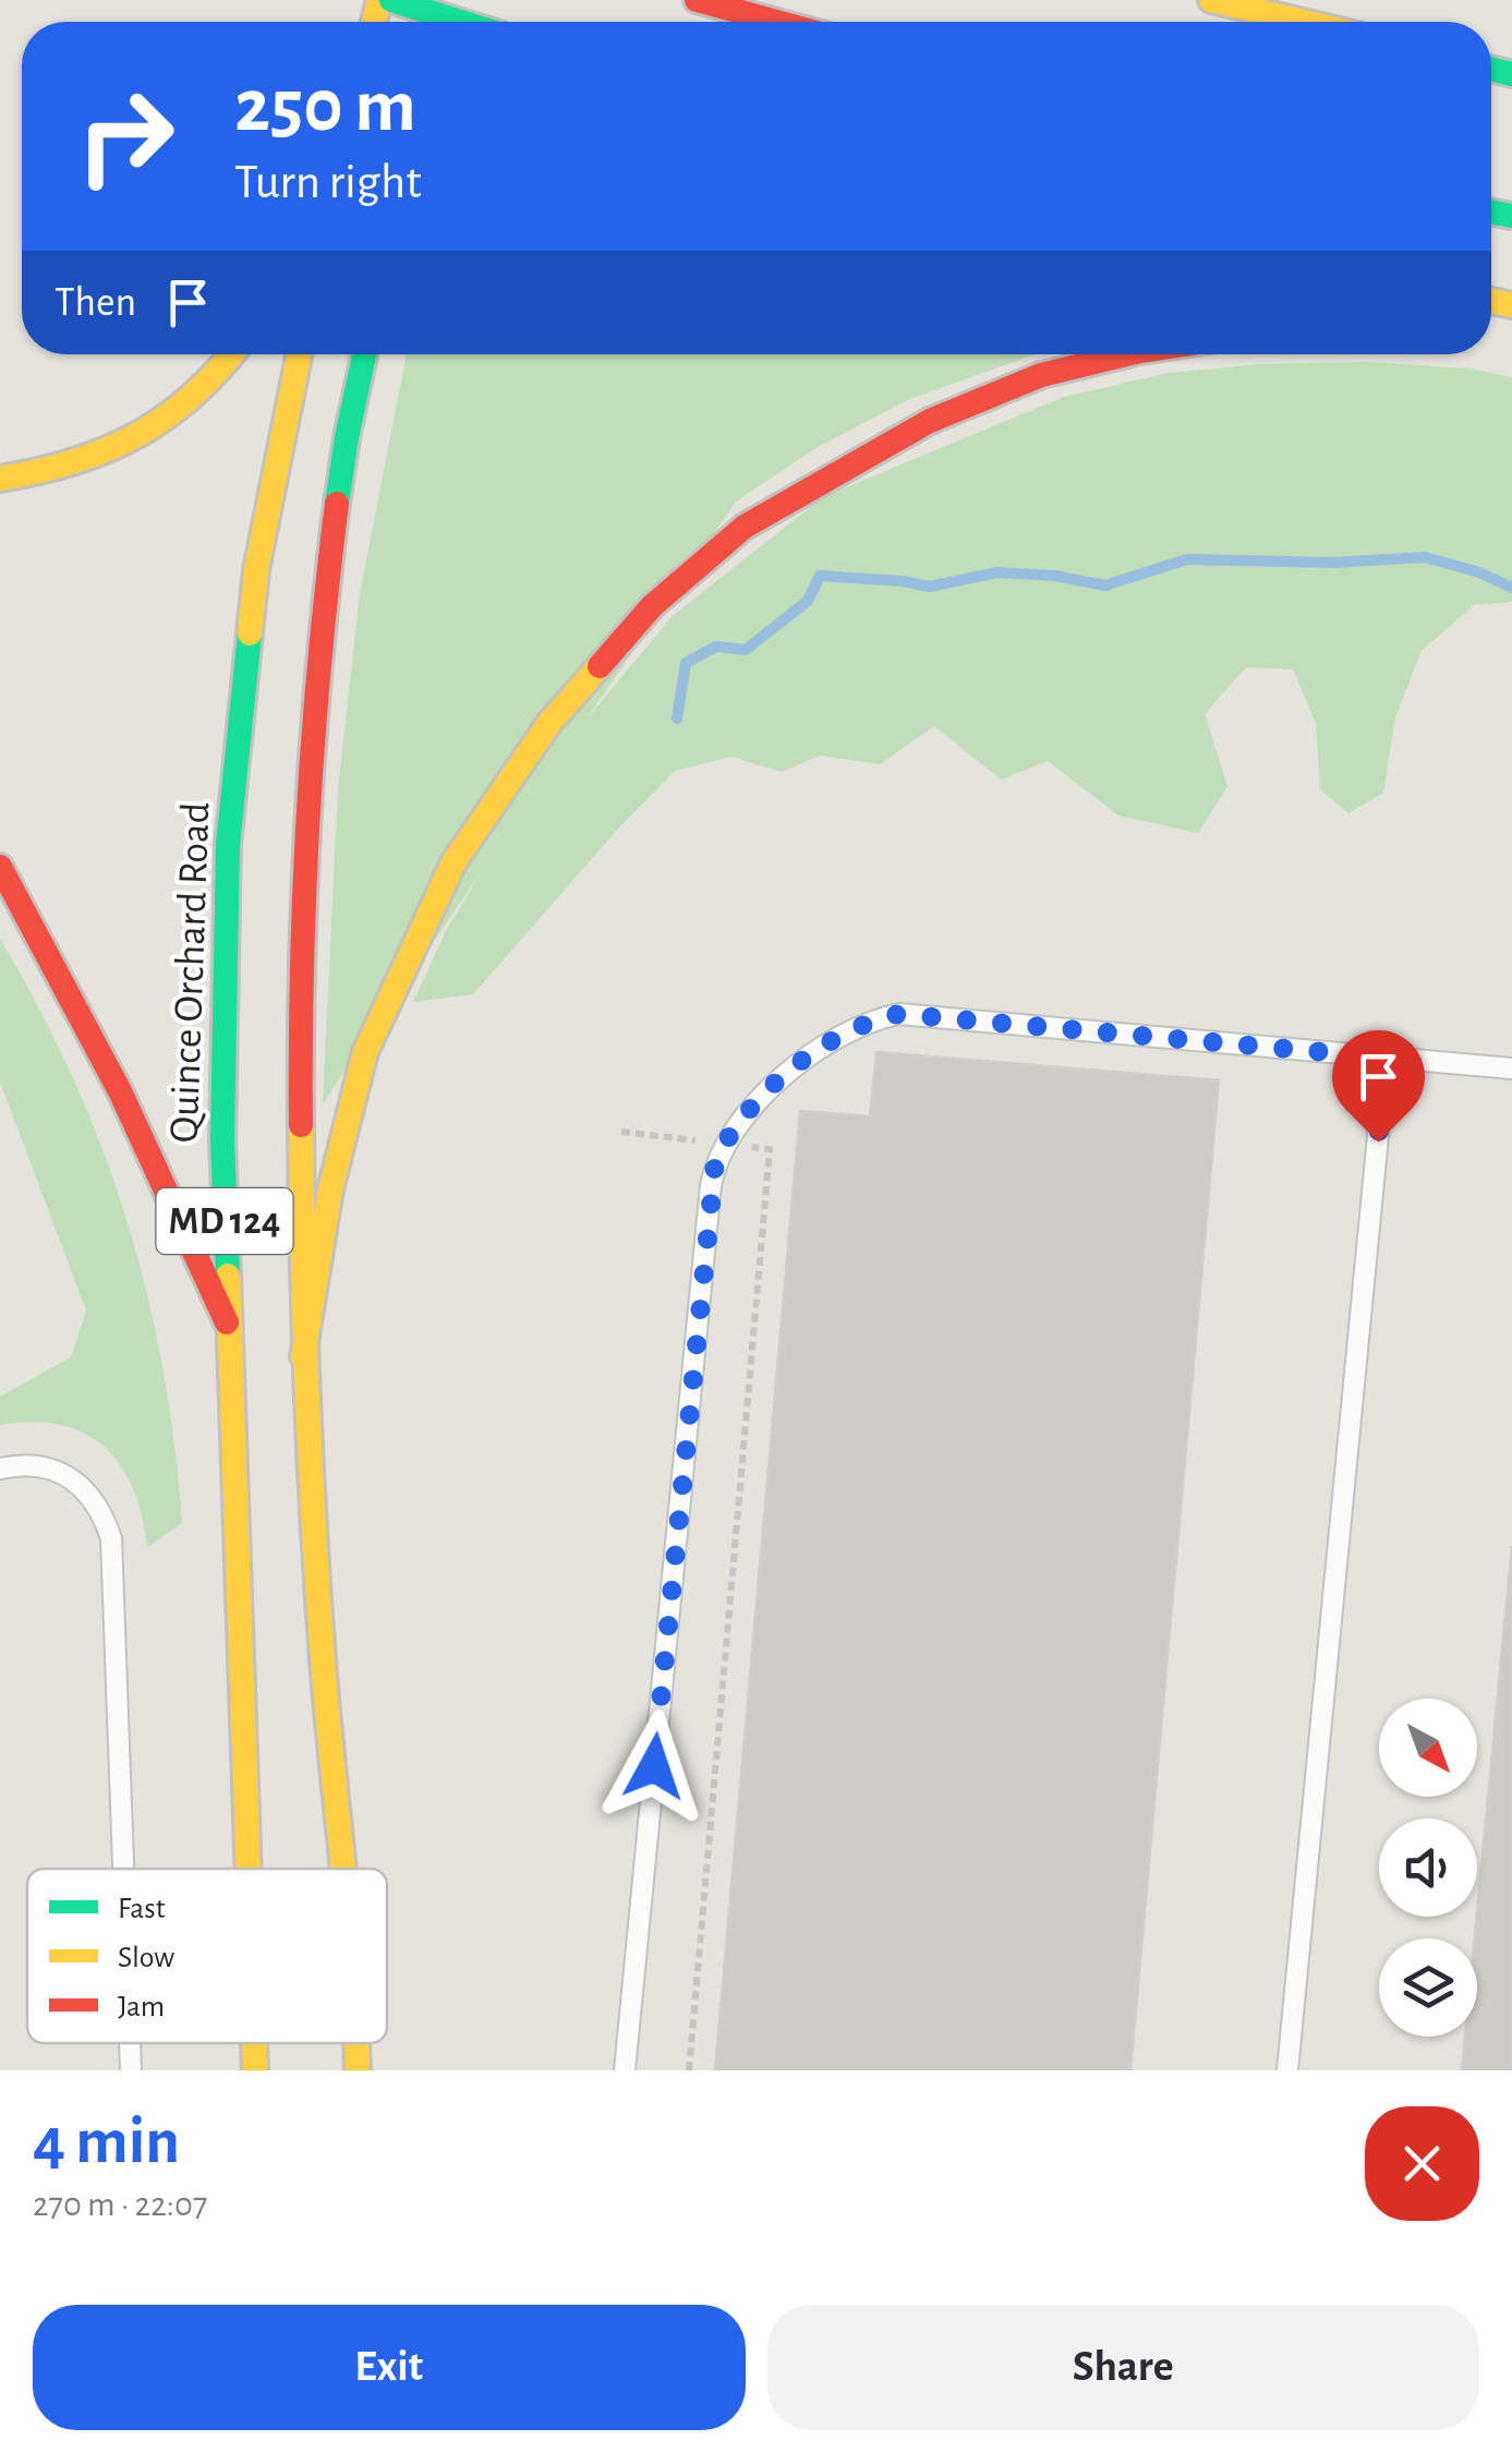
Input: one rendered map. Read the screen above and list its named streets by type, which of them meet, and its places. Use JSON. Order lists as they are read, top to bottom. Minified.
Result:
{"streets":{"main road":["Quince Orchard Road","MD 124"]},"legend":["Fast","Slow","Jam"],"north":"bottom right","page":{"turn":["250 m","Turn right"],"then":"Then","heading":["4 min","270 m · 22:07"],"buttons":["Exit","Share"]}}
